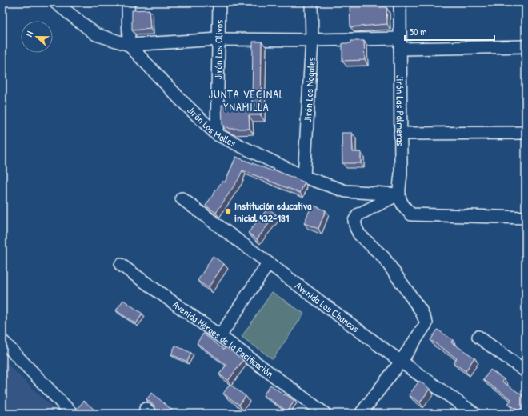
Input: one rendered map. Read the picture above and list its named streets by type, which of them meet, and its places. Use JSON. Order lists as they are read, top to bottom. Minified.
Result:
{"streets":{"street":["Jirón Los Olivos","Jirón Los Nogales","Jirón Las Palmeras","Jirón Los Molles","Avenida Los Chancas","Avenida Héroes de la Pacificación"]},"crossings":[["Jirón Los Olivos","Jirón Los Molles"],["Jirón Los Nogales","Jirón Los Molles"],["Jirón Las Palmeras","Jirón Los Molles"]],"districts":["JUNTA VECINAL YNAMILLA"],"places":["Institución educativa inicial 432-181"],"scale_bar":"50 m","north":"left"}
